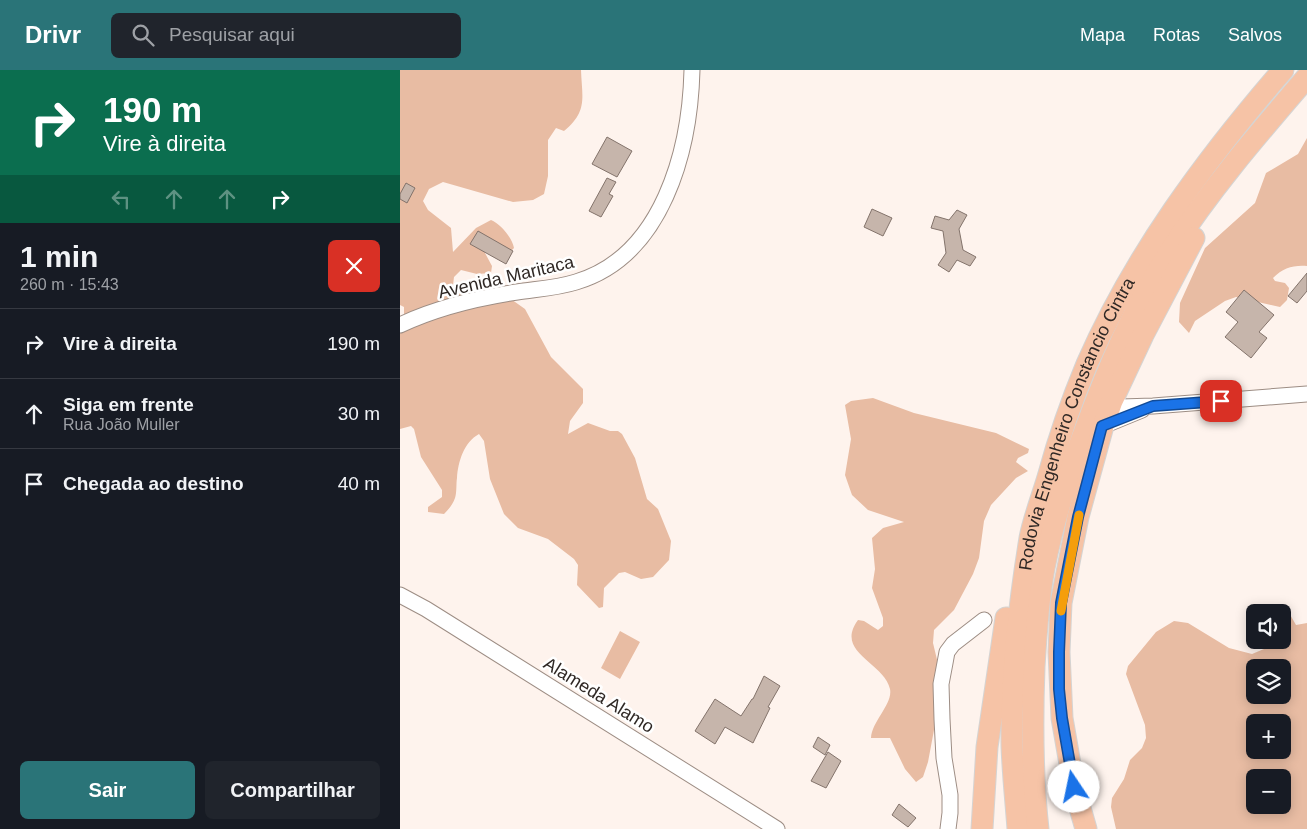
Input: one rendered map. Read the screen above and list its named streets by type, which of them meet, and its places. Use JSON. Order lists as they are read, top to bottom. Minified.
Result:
{"streets":{"highway":["Rodovia Engenheiro Constancio Cintra"],"street":["Avenida Maritaca","Alameda Alamo"]},"page":{"header":"Drivr","search":"Pesquisar aqui","nav":["Mapa","Rotas","Salvos"],"turn":["190 m","Vire à direita"],"heading":["1 min","260 m · 15:43"],"list":[{"name":"Vire à direita","value":"190 m"},{"name":"Siga em frente","note":"Rua João Muller","value":"30 m"},{"name":"Chegada ao destino","value":"40 m"}],"map_buttons":["+","−"],"buttons":["Sair","Compartilhar"]}}
